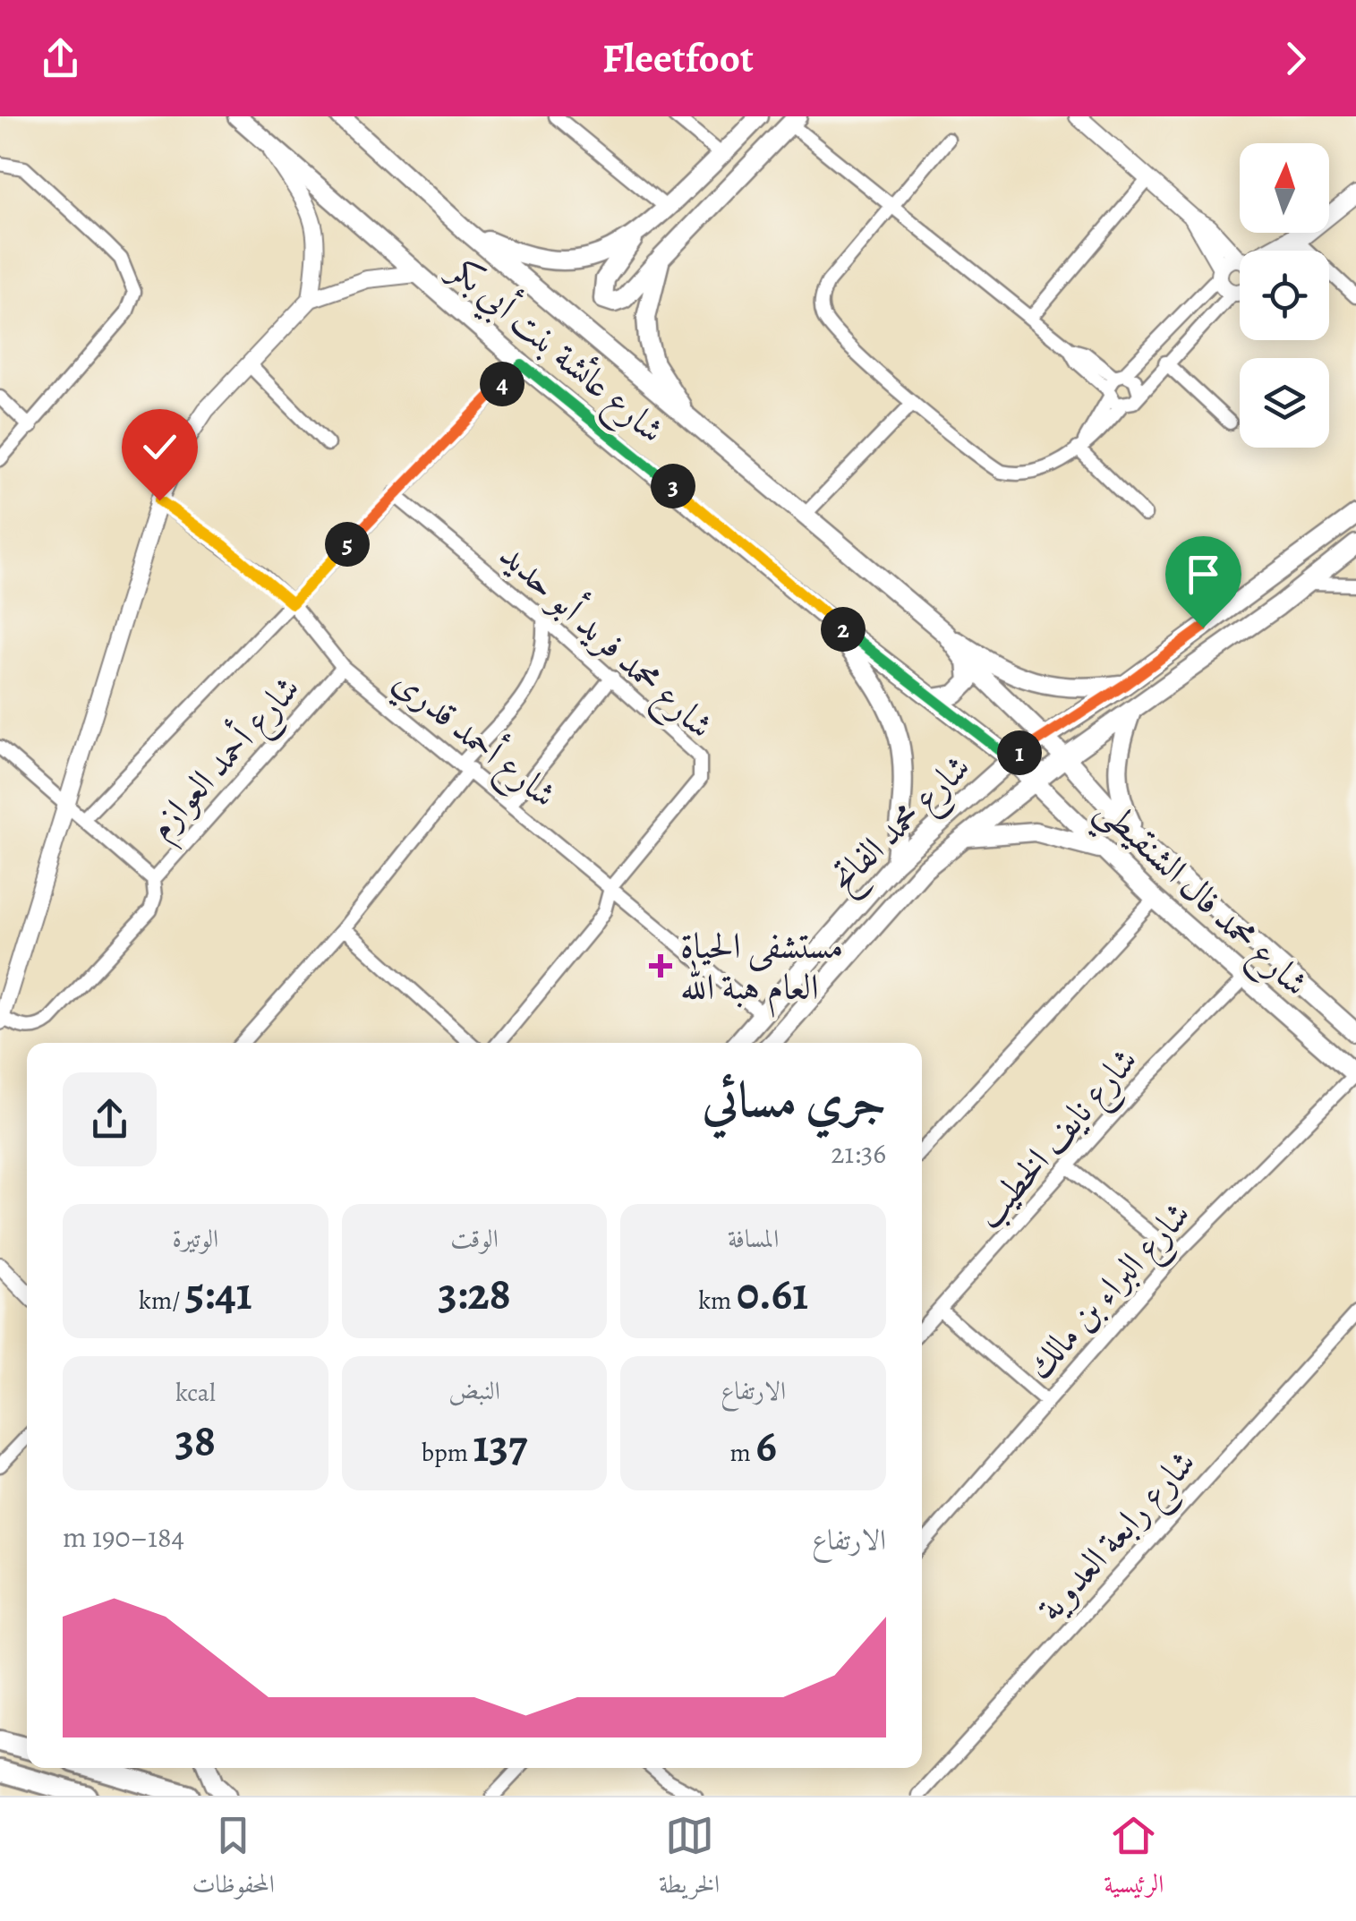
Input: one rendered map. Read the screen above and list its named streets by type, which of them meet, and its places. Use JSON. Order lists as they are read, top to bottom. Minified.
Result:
{"streets":{"main road":["شارع عائشة بنت أبي بكر","شارع محمد الفاتح","شارع محمد فال الشنقيطي"],"street":["شارع محمد فريد أبو حديد","شارع أحمد قدري","شارع أحمد العوازم","شارع نايف الخطيب","شارع البراء بن مالك","شارع رابعة العدوية"]},"crossings":[["شارع عائشة بنت أبي بكر","شارع محمد الفاتح"],["شارع عائشة بنت أبي بكر","شارع محمد فال الشنقيطي"],["شارع محمد فريد أبو حديد","شارع أحمد قدري"],["شارع أحمد قدري","شارع أحمد العوازم"],["شارع أحمد قدري","شارع محمد الفاتح"],["شارع محمد الفاتح","شارع محمد فال الشنقيطي"],["شارع محمد فال الشنقيطي","شارع نايف الخطيب"],["شارع محمد فال الشنقيطي","شارع البراء بن مالك"]],"places":{"health":["مستشفى الحياة العام هبة الله"]},"north":"top","page":{"header":"Fleetfoot","pins":["4","3","5","2","1"],"heading":["جري مسائي","21:36"],"stats":[["المسافة","0.61 km"],["الوقت","3:28"],["الوتيرة","5:41 /km"],["الارتفاع","6 m"],["النبض","137 bpm"],["kcal","38"]],"chart":["الارتفاع","184–190 m"],"tabs":["الرئيسية","الخريطة","المحفوظات"]}}
